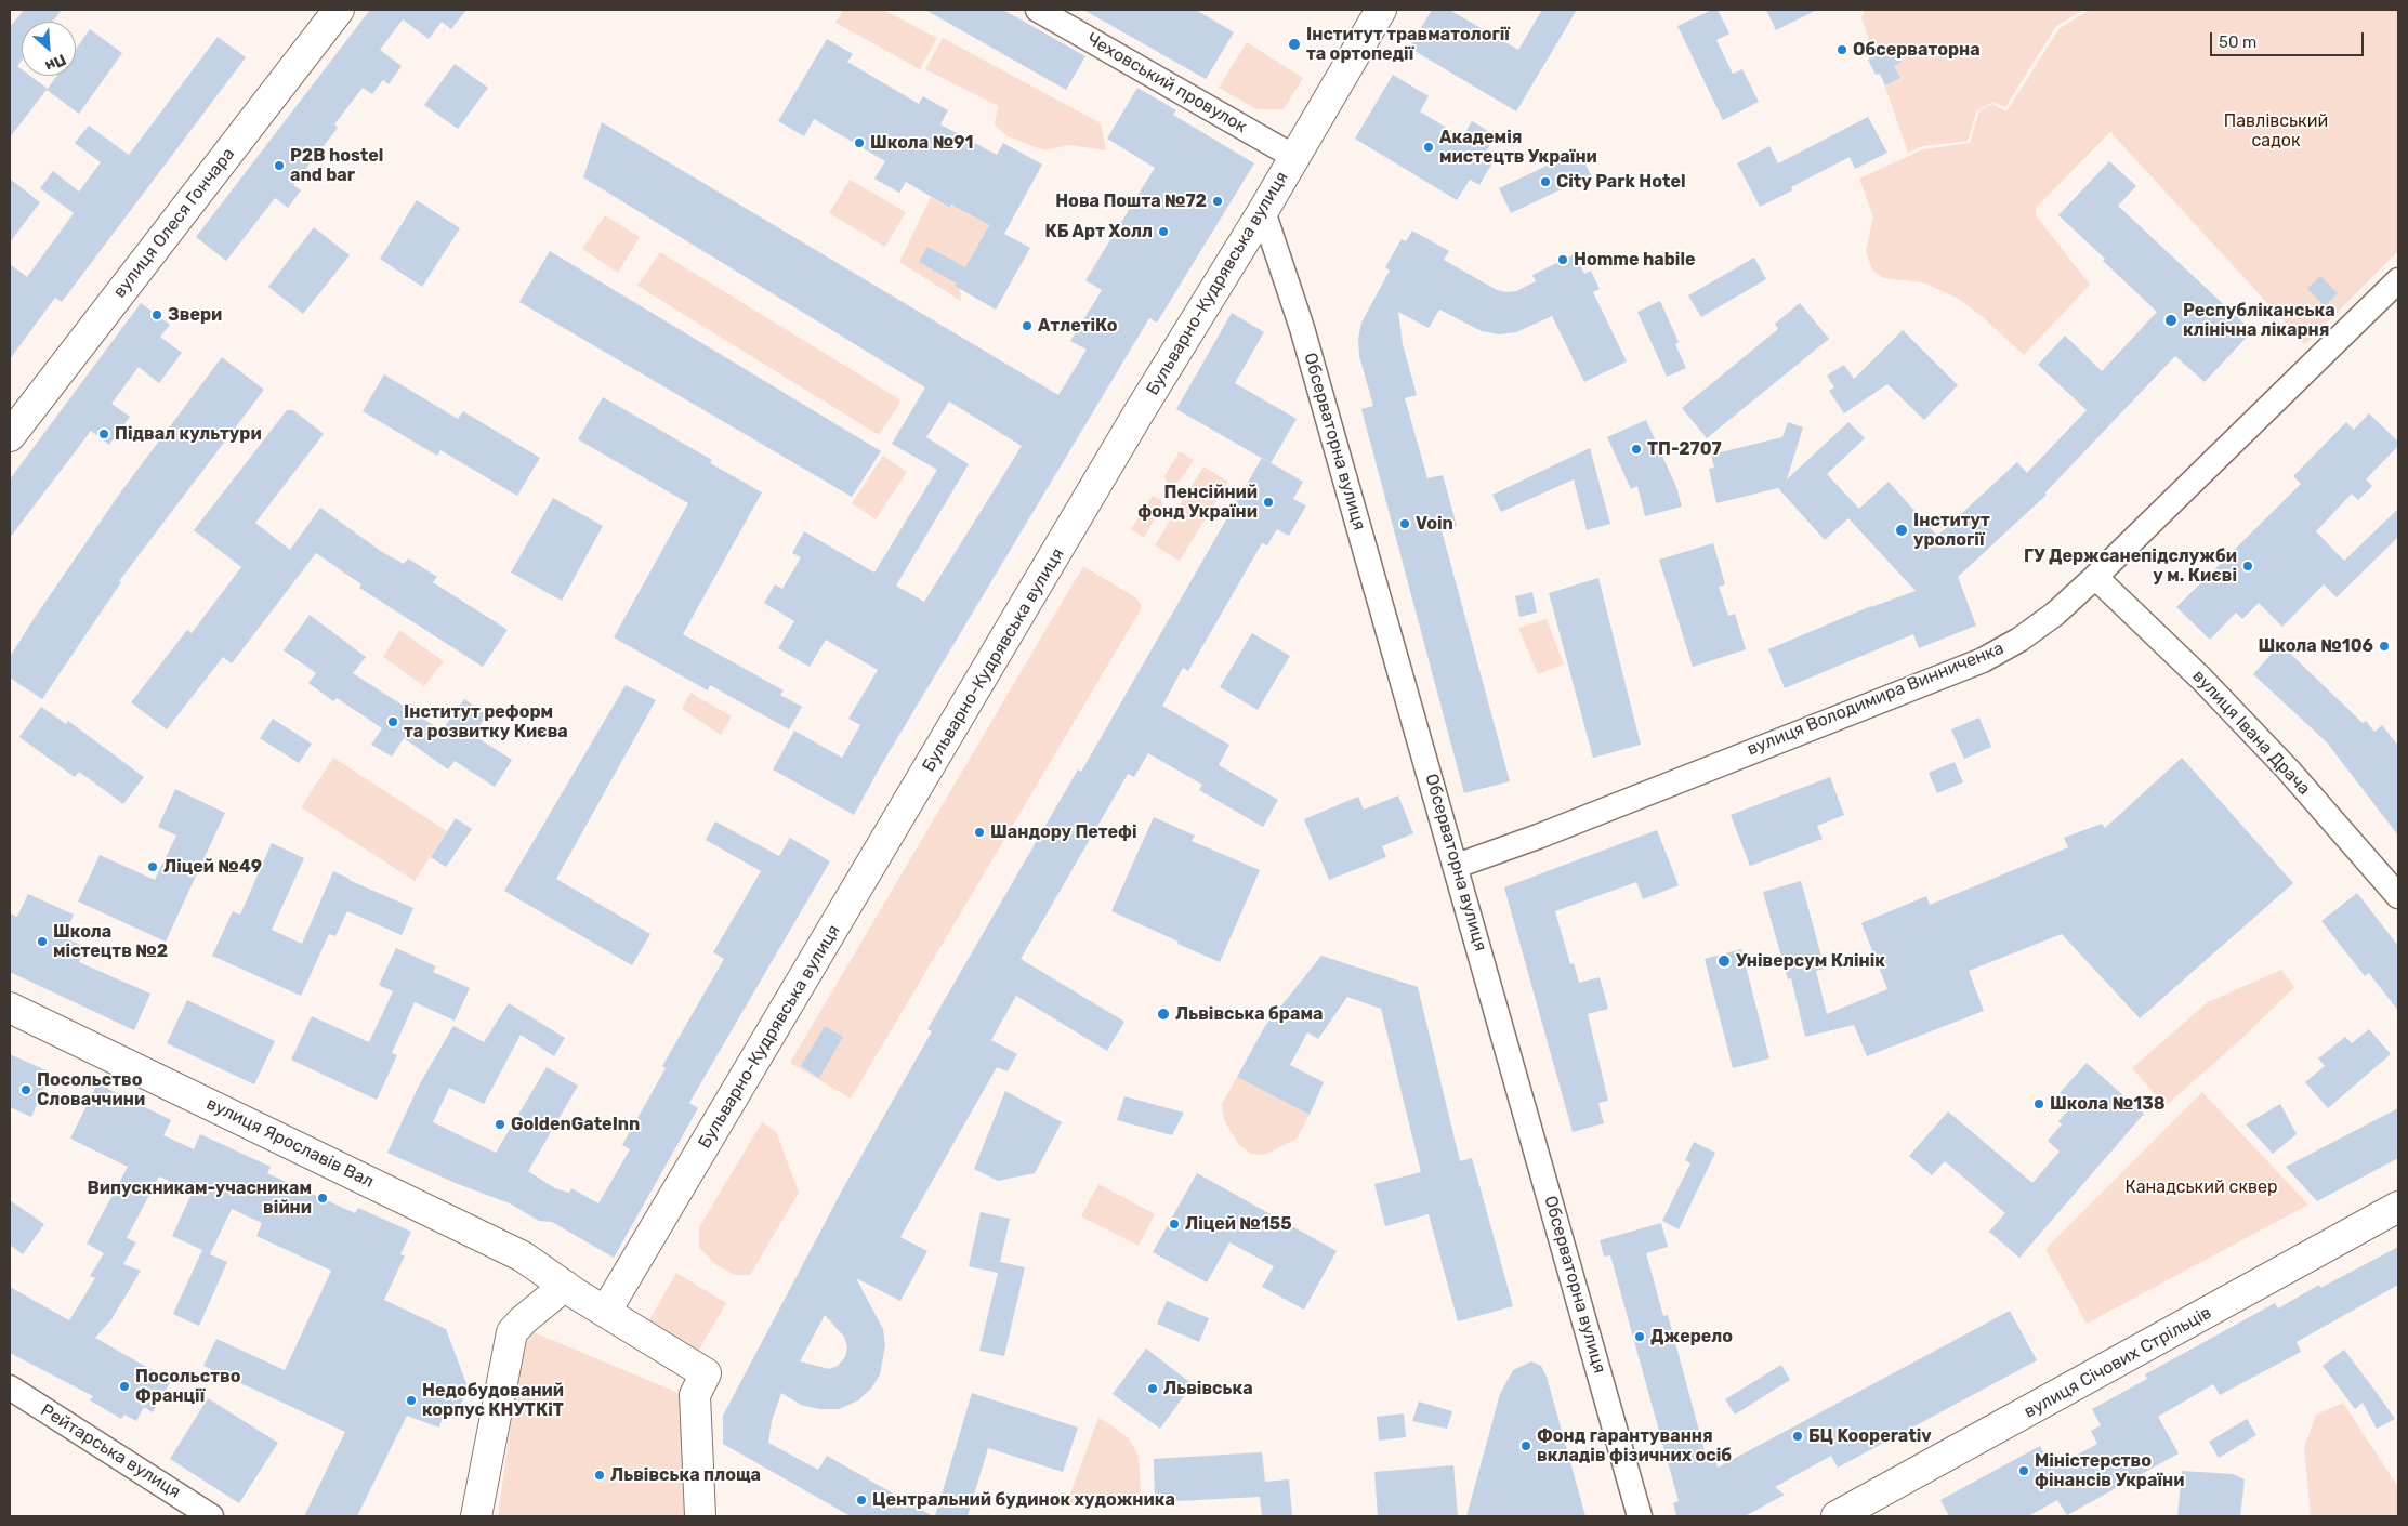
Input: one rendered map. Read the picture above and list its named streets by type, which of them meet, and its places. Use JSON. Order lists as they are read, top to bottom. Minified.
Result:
{"streets":{"main road":["вулиця Олеся Гончара","Бульварно-Кудрявська вулиця","вулиця Ярославів Вал","вулиця Січових Стрільців"],"street":["Чеховський провулок","Обсерваторна вулиця","вулиця Володимира Винниченка","вулиця Івана Драча","Рейтарська вулиця"]},"crossings":[["Чеховський провулок","Бульварно-Кудрявська вулиця"],["Бульварно-Кудрявська вулиця","Обсерваторна вулиця"],["Обсерваторна вулиця","вулиця Володимира Винниченка"],["вулиця Володимира Винниченка","вулиця Івана Драча"]],"parks":["Павлівський садок","Канадський сквер"],"places":["Інститут травматології та ортопедії","Обсерваторна","Школа №91","Академія мистецтв України","P2B hostel and bar","City Park Hotel","Нова Пошта №72","КБ Арт Холл","Homme habile","Звери","Республіканська клінічна лікарня","АтлетіКо","Підвал культури","ТП-2707","Пенсійний фонд України","Voin","Інститут урології","ГУ Держсанепідслужби у м. Києві","Школа №106","Інститут реформ та розвитку Києва","Шандору Петефі","Ліцей №49","Школа містецтв №2","Універсум Клінік","Львівська брама","Посольство Словаччини","Школа №138","GoldenGateInn","Випускникам-учасникам війни","Ліцей №155","Джерело","Посольство Франції","Львівська","Недобудований корпус КНУТКіТ","БЦ Kooperativ","Фонд гарантування вкладів фізичних осіб","Міністерство фінансів України","Львівська площа","Центральний будинок художника"],"scale_bar":"50 m","north":"bottom right"}
